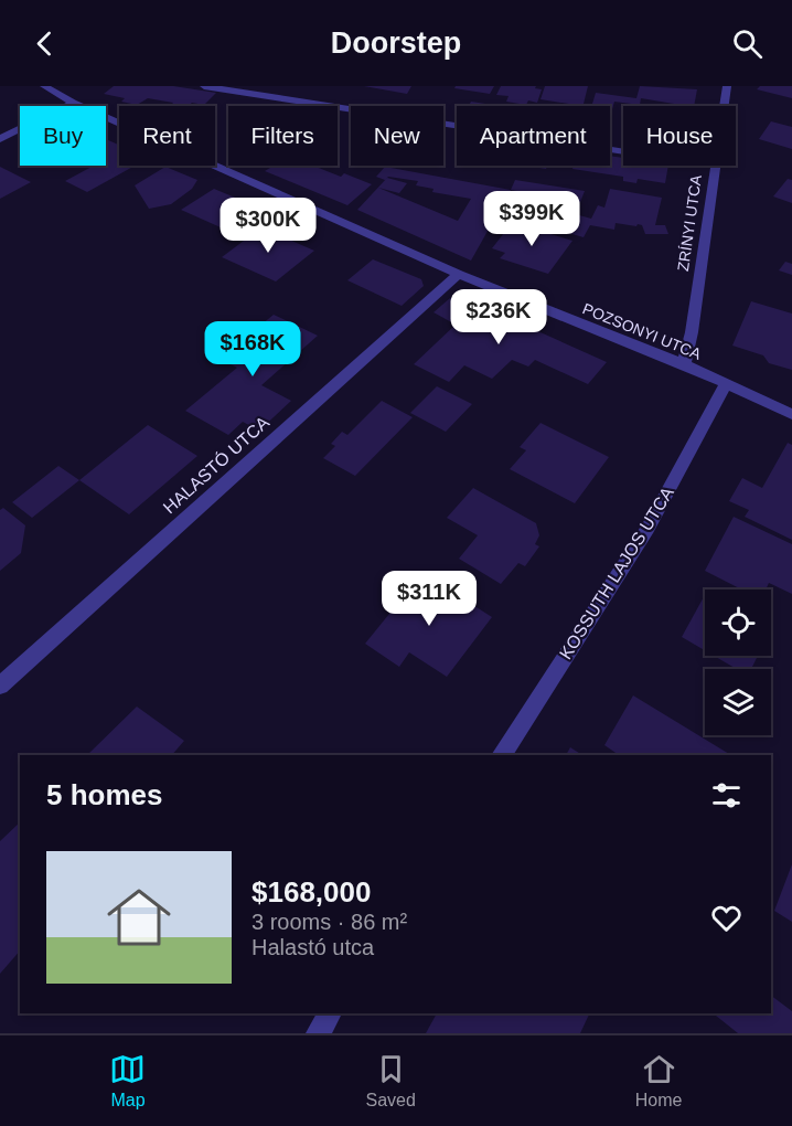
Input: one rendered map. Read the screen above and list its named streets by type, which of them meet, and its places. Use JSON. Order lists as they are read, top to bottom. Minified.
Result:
{"streets":{"street":["ZRÍNYI UTCA","POZSONYI UTCA","HALASTÓ UTCA","KOSSUTH LAJOS UTCA"]},"crossings":[["ZRÍNYI UTCA","POZSONYI UTCA"],["POZSONYI UTCA","HALASTÓ UTCA"],["POZSONYI UTCA","KOSSUTH LAJOS UTCA"]],"page":{"header":"Doorstep","chip":["Buy","Rent","Filters","New","Apartment","House"],"price":["$399K","$300K","$236K","$168K","$311K"],"heading":"5 homes","list":[{"name":"$168,000","note":"3 rooms · 86 m² · Halastó utca"}],"tabs":["Map","Saved","Home"]}}
